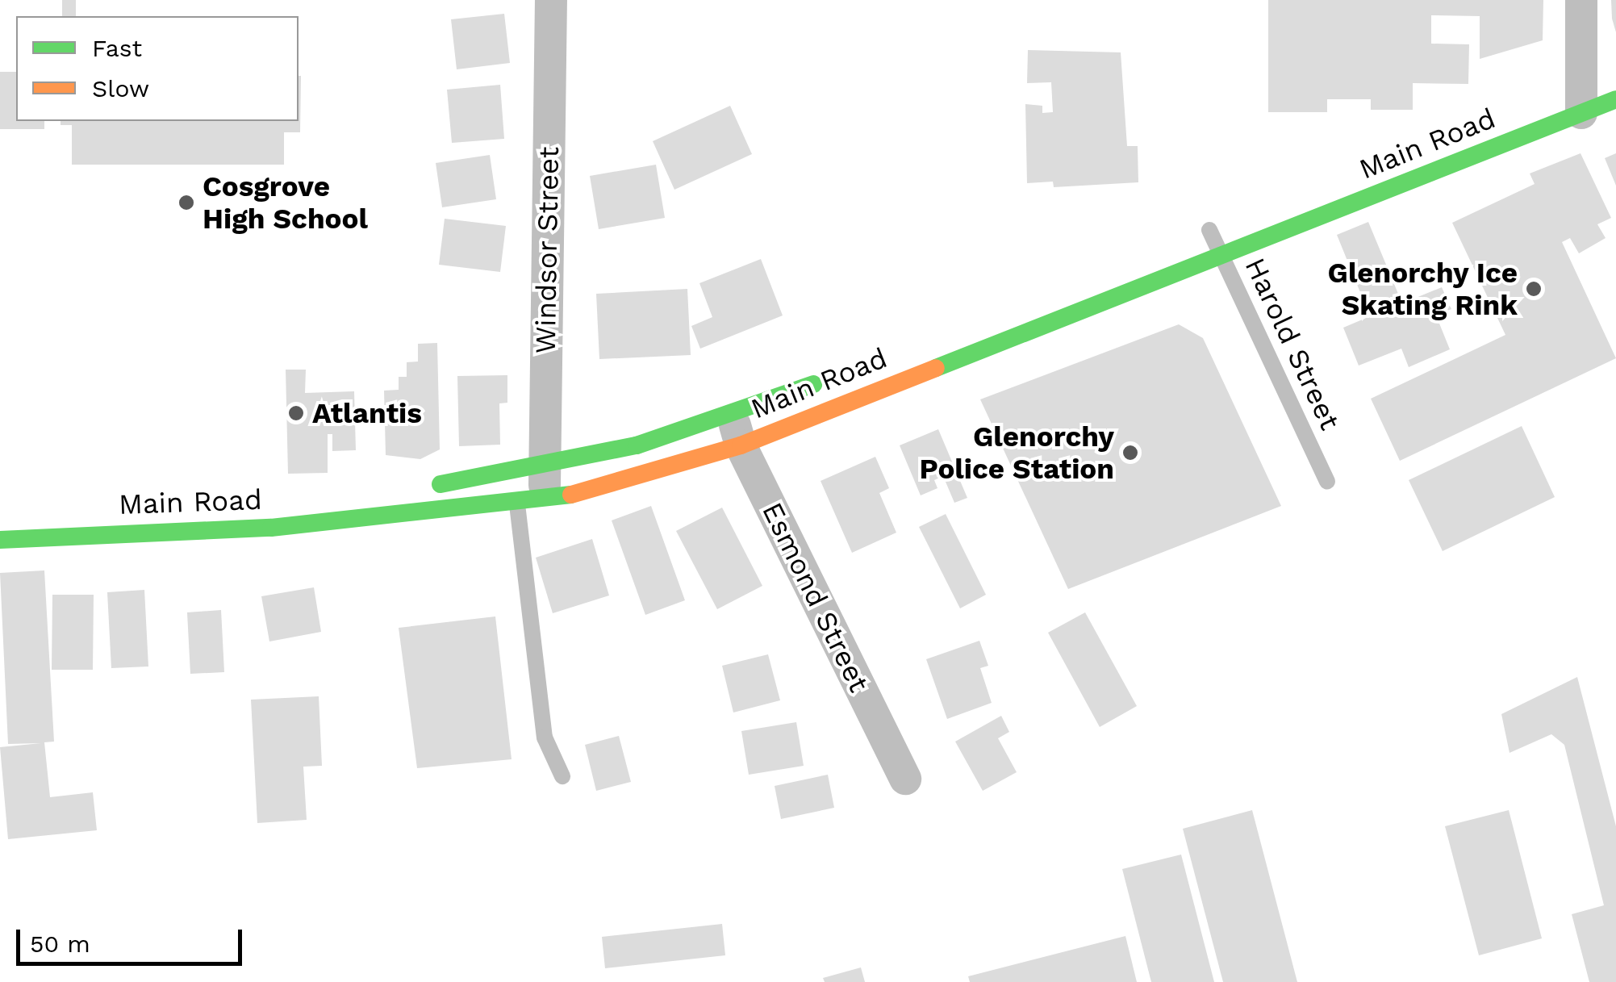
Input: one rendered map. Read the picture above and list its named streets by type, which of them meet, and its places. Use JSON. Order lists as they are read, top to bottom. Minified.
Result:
{"streets":{"main road":["Main Road"],"street":["Windsor Street","Esmond Street"],"lane":["Harold Street"]},"crossings":[["Main Road","Windsor Street"],["Main Road","Harold Street"],["Main Road","Esmond Street"]],"places":["Cosgrove High School","Glenorchy Ice Skating Rink","Atlantis","Glenorchy Police Station"],"legend":["Fast","Slow"],"scale_bar":"50 m"}
